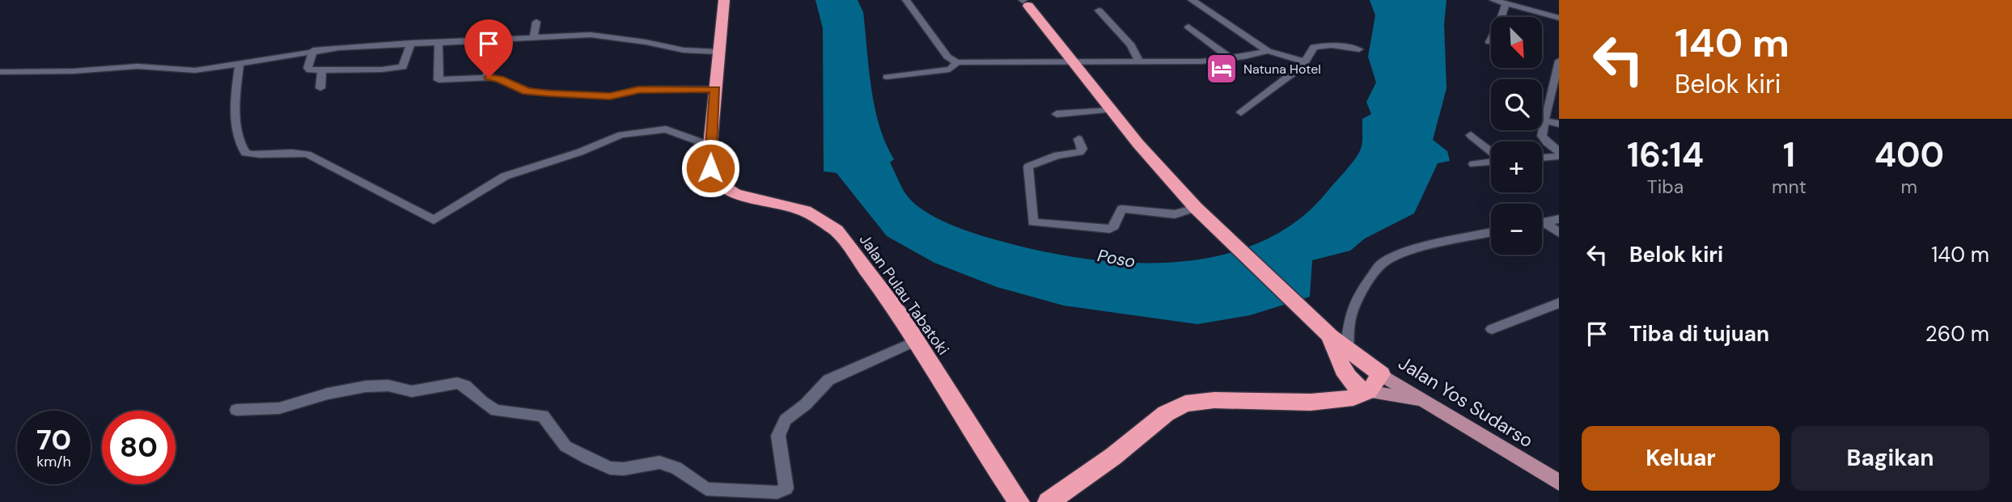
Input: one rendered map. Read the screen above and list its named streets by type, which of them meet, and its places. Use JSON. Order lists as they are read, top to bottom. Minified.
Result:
{"streets":{"highway":["Jalan Pulau Tabatoki"],"main road":["Jalan Yos Sudarso"]},"water":["Poso"],"places":{"hotel":["Natuna Hotel"]},"north":"bottom right","page":{"turn":["140 m","Belok kiri"],"map_buttons":["+","−"],"eta":["16:14","Tiba","1","mnt","400","m"],"list":[{"name":"Belok kiri","value":"140 m"},{"name":"Tiba di tujuan","value":"260 m"}],"speed":"70 km/h","limit":"80","buttons":["Keluar","Bagikan"]}}
